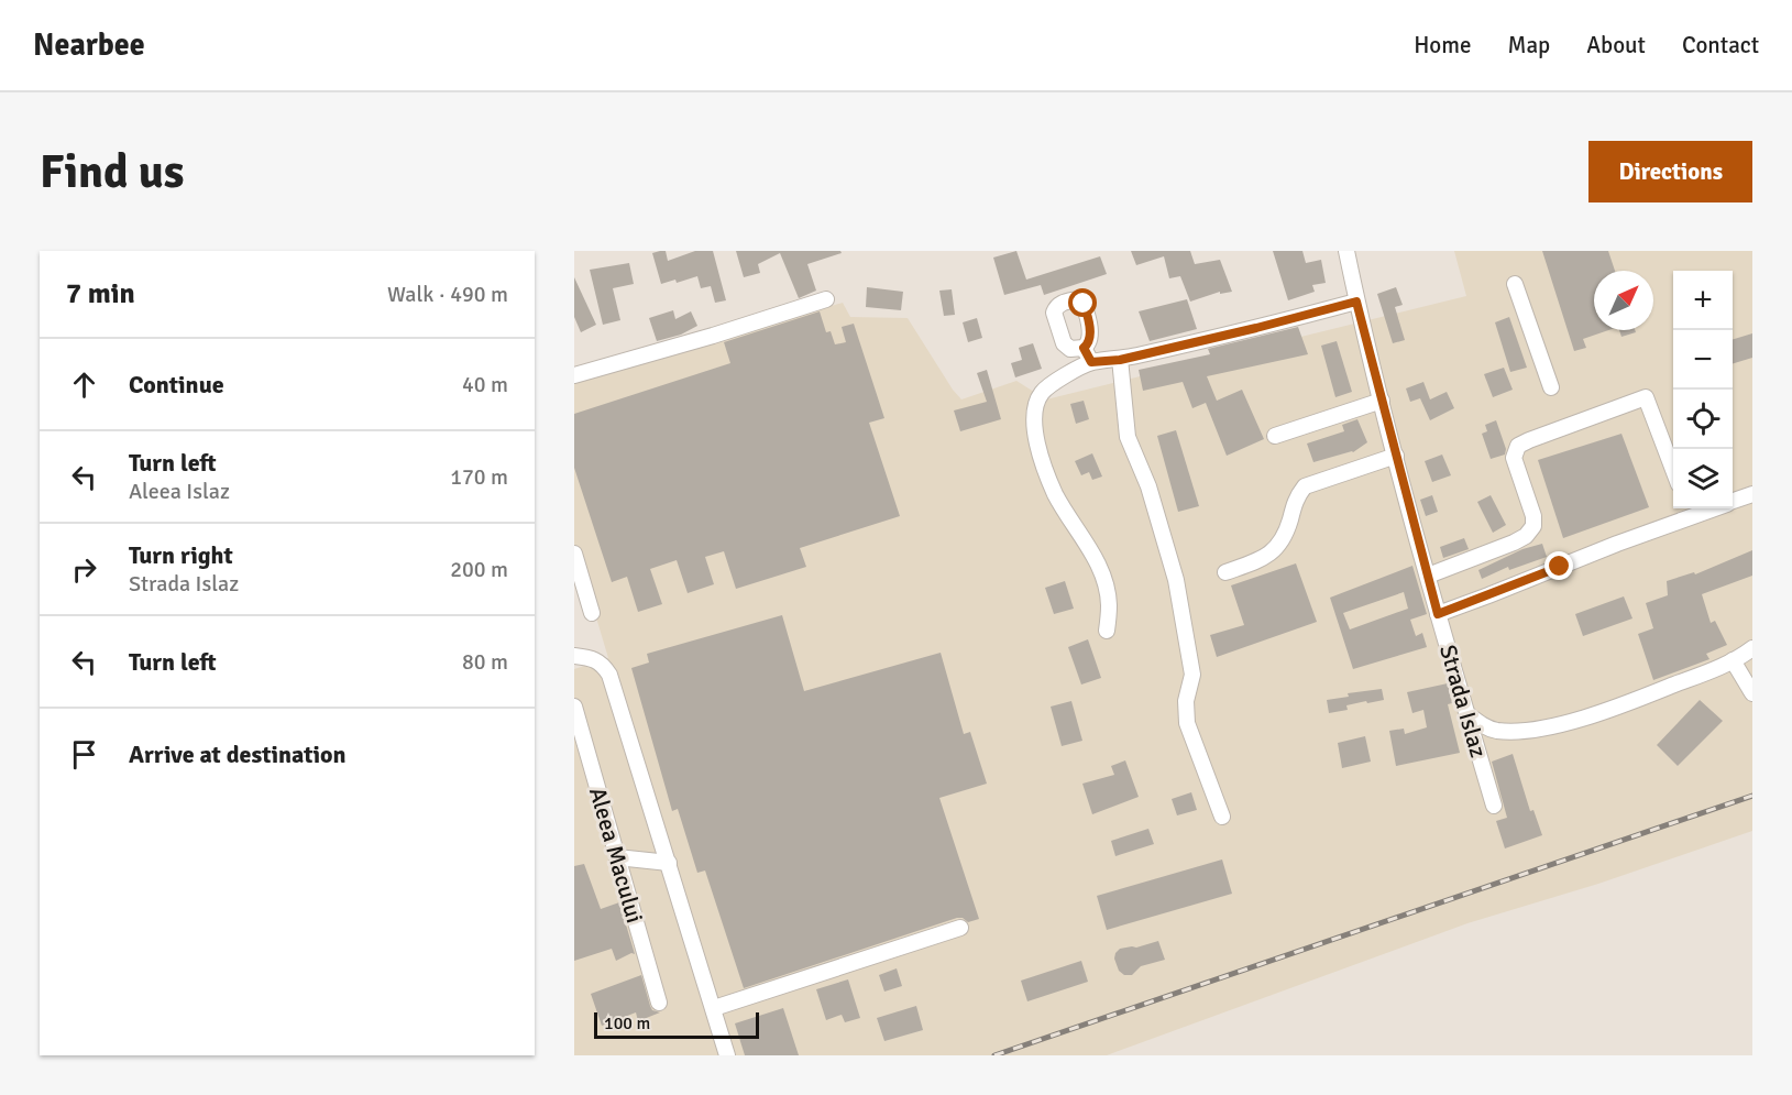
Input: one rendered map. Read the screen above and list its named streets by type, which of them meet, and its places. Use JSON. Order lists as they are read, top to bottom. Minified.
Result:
{"streets":{"street":["Strada Islaz","Aleea Macului"]},"scale_bar":"100 m","north":"top right","page":{"header":"Nearbee","nav":["Home","Map","About","Contact"],"buttons":"Directions","title":"Find us","heading":["7 min","Walk · 490 m"],"map_buttons":["+","−"],"list":[["Continue","40 m"],["Turn left","Aleea Islaz","170 m"],["Turn right","Strada Islaz","200 m"],["Turn left","80 m"],"Arrive at destination"],"scale":"100 m"}}
